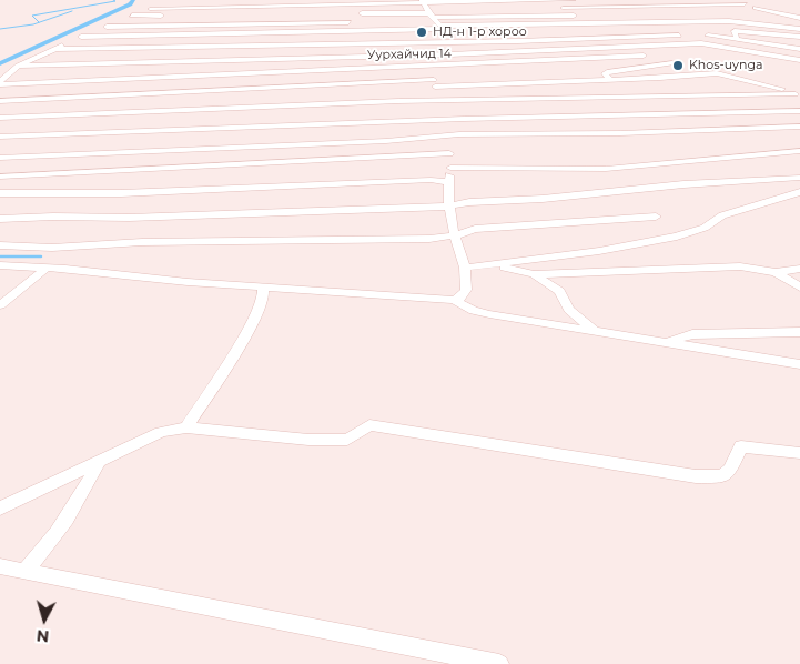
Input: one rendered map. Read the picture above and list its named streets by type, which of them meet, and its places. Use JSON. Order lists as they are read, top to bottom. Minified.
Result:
{"streets":{"street":["Уурхайчид 14"]},"places":["НД-н 1-р хороо","Khos-uynga"],"north":"bottom"}
